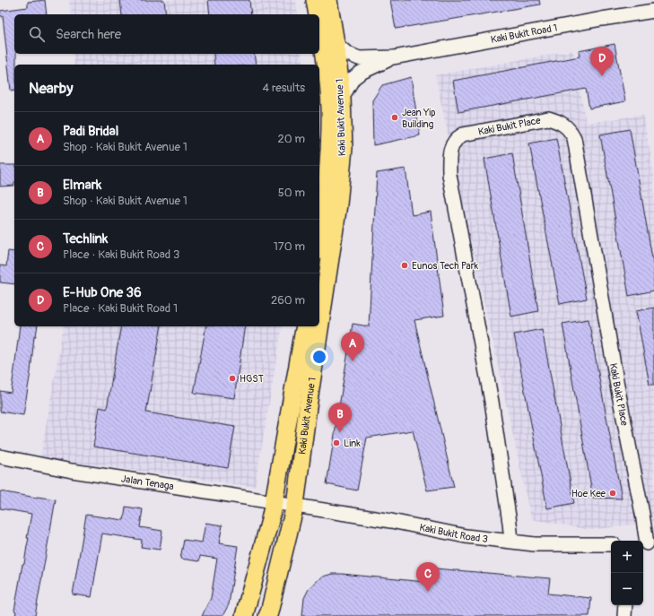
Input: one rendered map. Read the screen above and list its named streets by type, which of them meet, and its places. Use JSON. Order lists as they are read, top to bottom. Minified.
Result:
{"streets":{"main road":["Kaki Bukit Avenue 1"],"street":["Kaki Bukit Road 1","Kaki Bukit Place","Jalan Tenaga","Kaki Bukit Road 3"]},"crossings":[["Kaki Bukit Road 1","Kaki Bukit Avenue 1"],["Kaki Bukit Avenue 1","Jalan Tenaga"],["Kaki Bukit Avenue 1","Kaki Bukit Road 3"],["Kaki Bukit Place","Kaki Bukit Road 3"],["Jalan Tenaga","Kaki Bukit Road 3"]],"places":["Jean Yip Building","Eunos Tech Park","HGST","Link","Hoe Kee"],"page":{"search":"Search here","pins":["D","A","B","C"],"heading":["Nearby","4 results"],"list":[{"mark":"A","name":"Padi Bridal","note":"Shop · Kaki Bukit Avenue 1","value":"20 m"},{"mark":"B","name":"Elmark","note":"Shop · Kaki Bukit Avenue 1","value":"50 m"},{"mark":"C","name":"Techlink","note":"Place · Kaki Bukit Road 3","value":"170 m"},{"mark":"D","name":"E-Hub One 36","note":"Place · Kaki Bukit Road 1","value":"260 m"}],"map_buttons":["+","−"]}}
